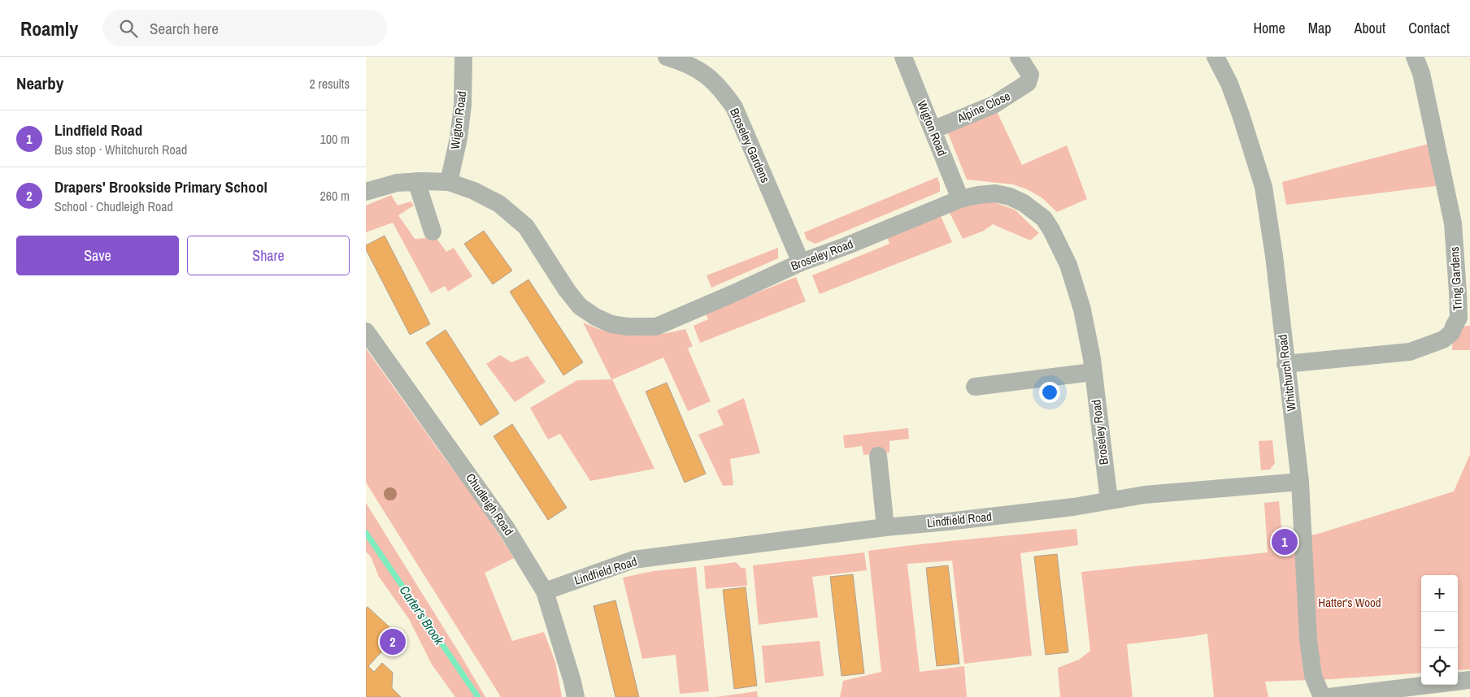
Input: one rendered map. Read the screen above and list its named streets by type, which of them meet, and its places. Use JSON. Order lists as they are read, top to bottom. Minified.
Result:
{"streets":{"street":["Alpine Close","Wigton Road","Broseley Gardens","Broseley Road","Tring Gardens","Whitchurch Road","Chudleigh Road","Lindfield Road"]},"crossings":[["Alpine Close","Wigton Road"],["Wigton Road","Broseley Road"],["Broseley Gardens","Broseley Road"],["Broseley Road","Lindfield Road"],["Tring Gardens","Whitchurch Road"],["Whitchurch Road","Lindfield Road"],["Chudleigh Road","Lindfield Road"]],"water":["Carter's Brook"],"parks":["Hatter's Wood"],"page":{"header":"Roamly","search":"Search here","nav":["Home","Map","About","Contact"],"heading":["Nearby","2 results"],"list":[{"mark":"1","name":"Lindfield Road","note":"Bus stop · Whitchurch Road","value":"100 m"},{"mark":"2","name":"Drapers' Brookside Primary School","note":"School · Chudleigh Road","value":"260 m"}],"buttons":["Save","Share"],"pins":["1","2"],"map_buttons":["+","−"]}}
